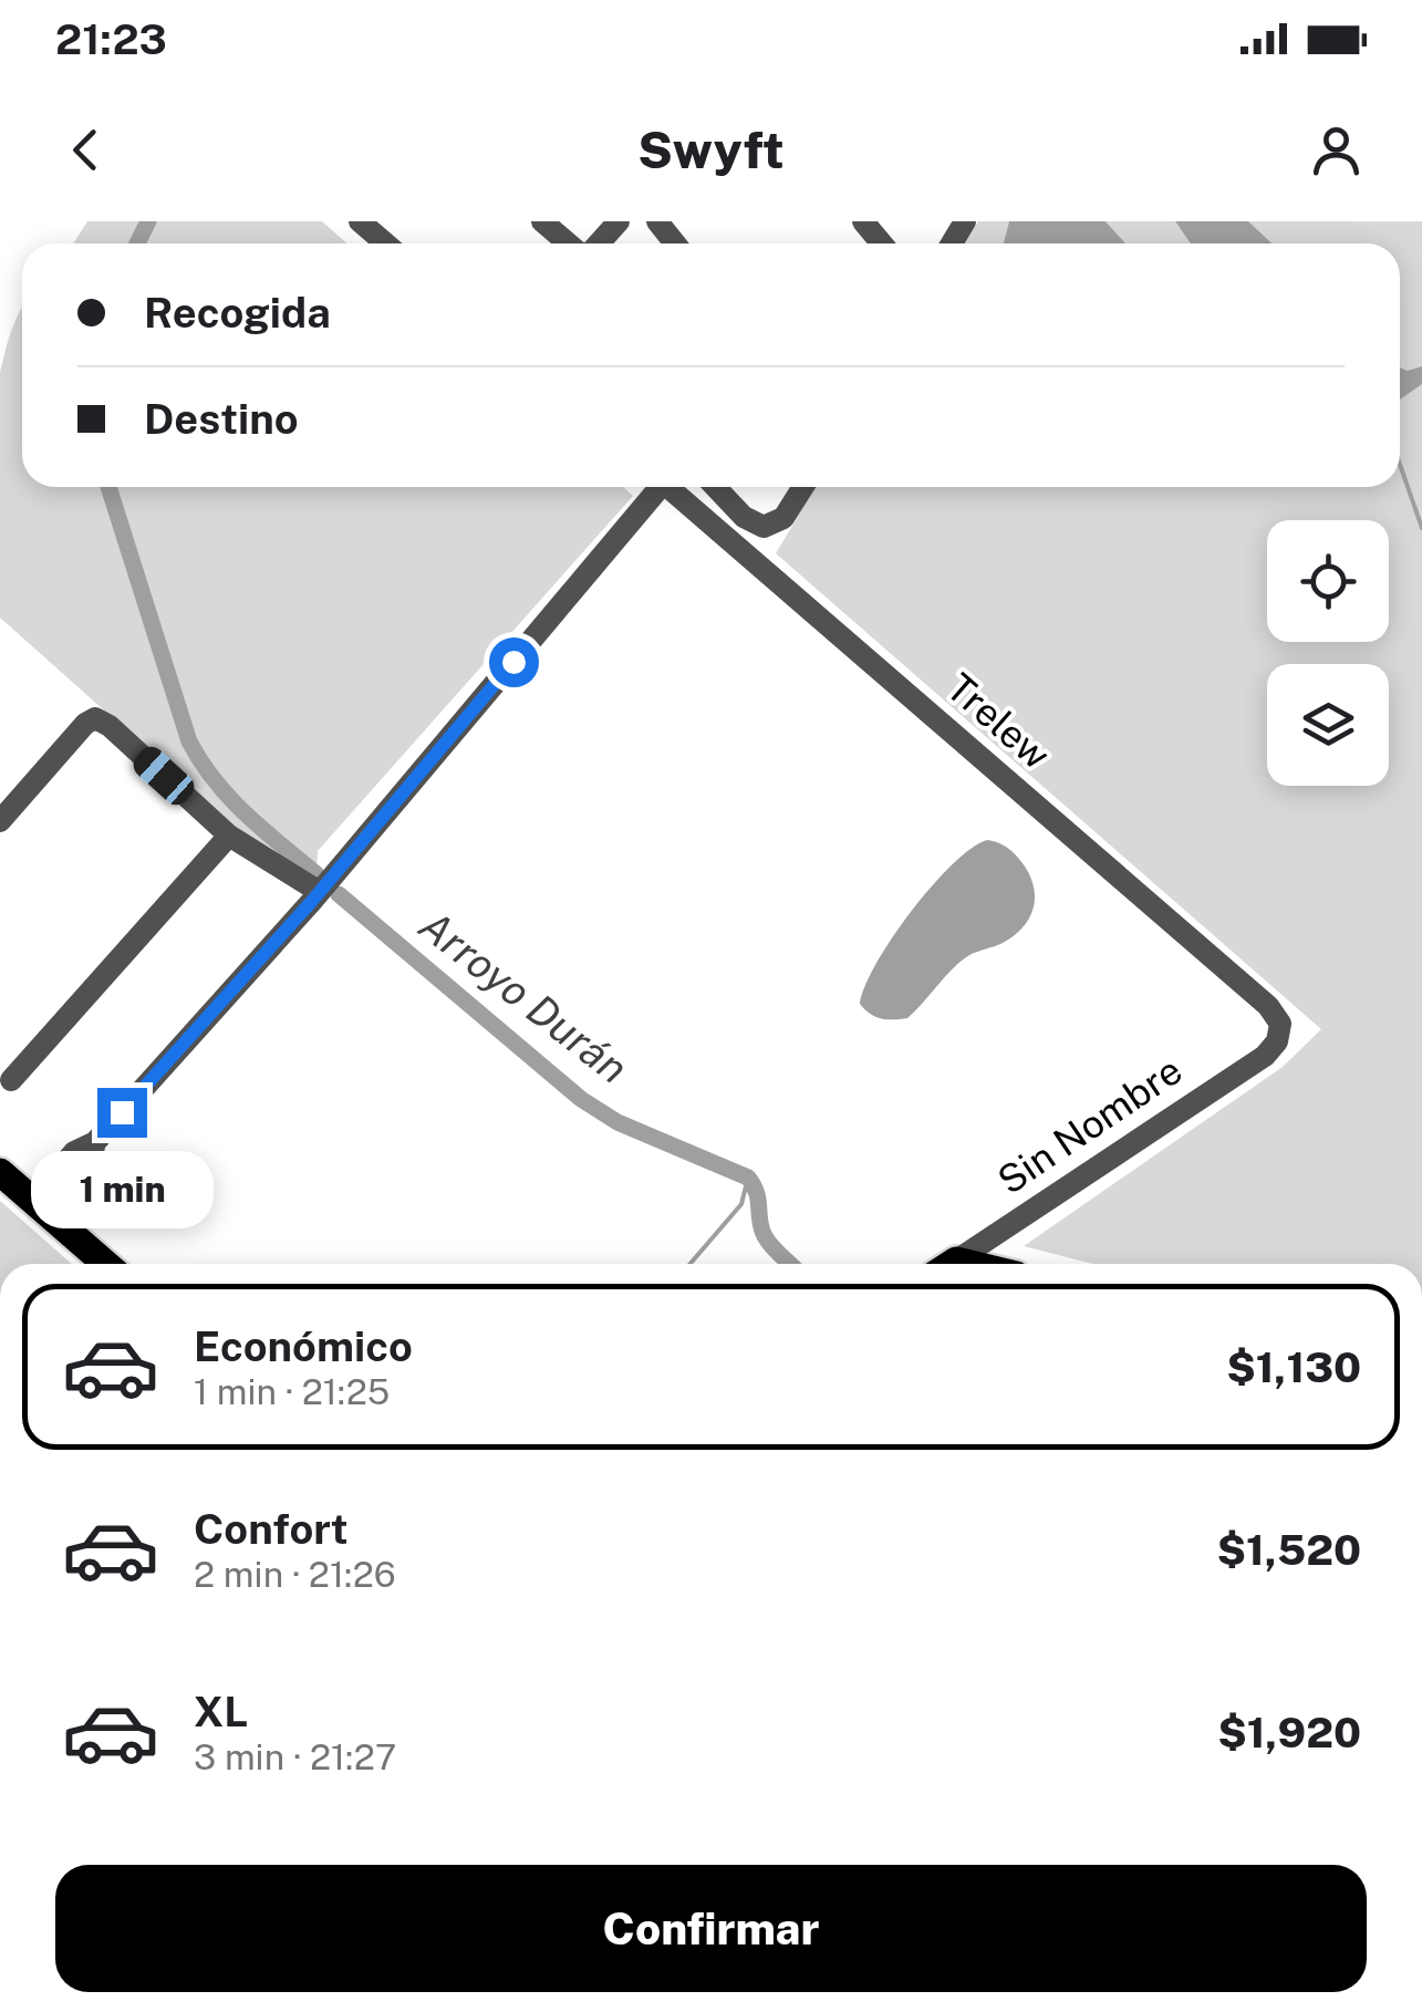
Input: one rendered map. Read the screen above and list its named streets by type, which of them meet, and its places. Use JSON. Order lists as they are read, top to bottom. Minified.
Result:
{"streets":{"street":["Trelew","Sin Nombre"]},"crossings":[["Trelew","Sin Nombre"]],"water":["Arroyo Durán"],"page":{"status":"21:23","header":"Swyft","banner":["Recogida","Destino"],"bubble":"1 min","list":[{"name":"Económico","note":"1 min · 21:25","value":"$1,130"},{"name":"Confort","note":"2 min · 21:26","value":"$1,520"},{"name":"XL","note":"3 min · 21:27","value":"$1,920"}],"buttons":"Confirmar"}}
